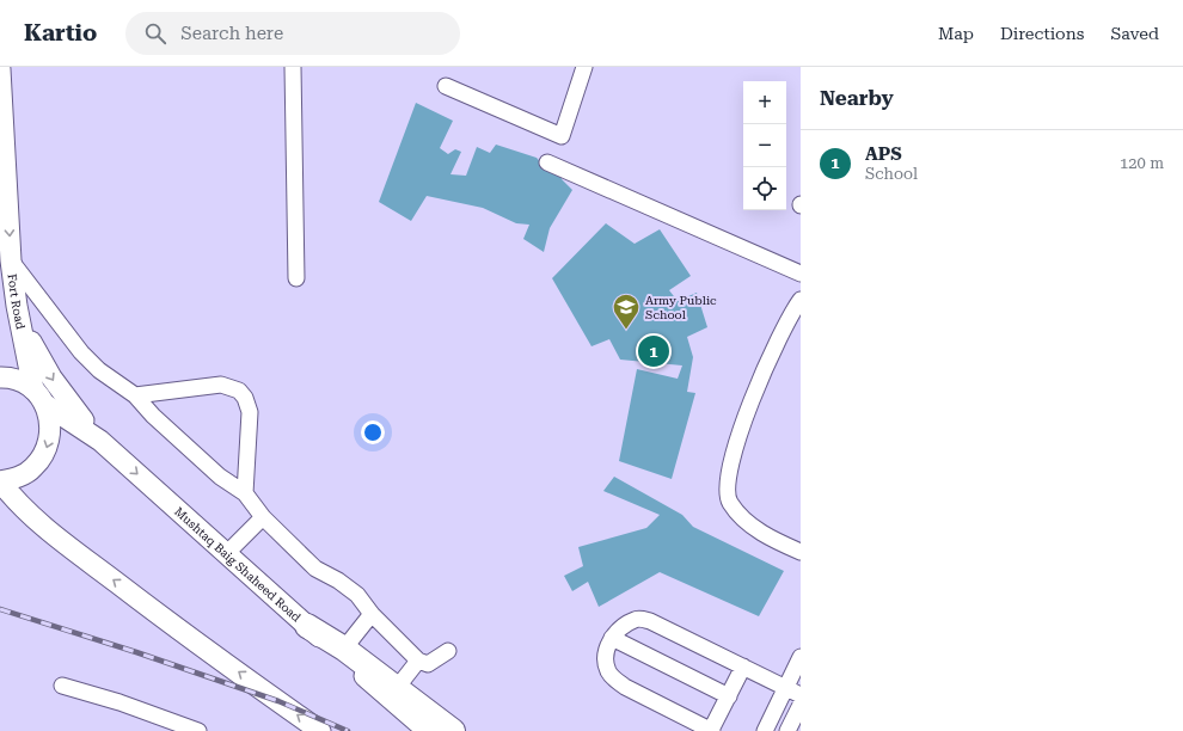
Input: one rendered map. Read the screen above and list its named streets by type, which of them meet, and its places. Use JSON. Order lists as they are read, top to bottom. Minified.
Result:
{"streets":{"main road":["Fort Road","Mushtaq Baig Shaheed Road"]},"crossings":[["Fort Road","Mushtaq Baig Shaheed Road"]],"one_way":["Fort Road"],"places":{"school or university":["Army Public School"]},"page":{"header":"Kartio","search":"Search here","nav":["Map","Directions","Saved"],"heading":"Nearby","map_buttons":["+","−"],"list":[{"mark":"1","name":"APS","note":"School","value":"120 m"}],"pins":"1"}}
